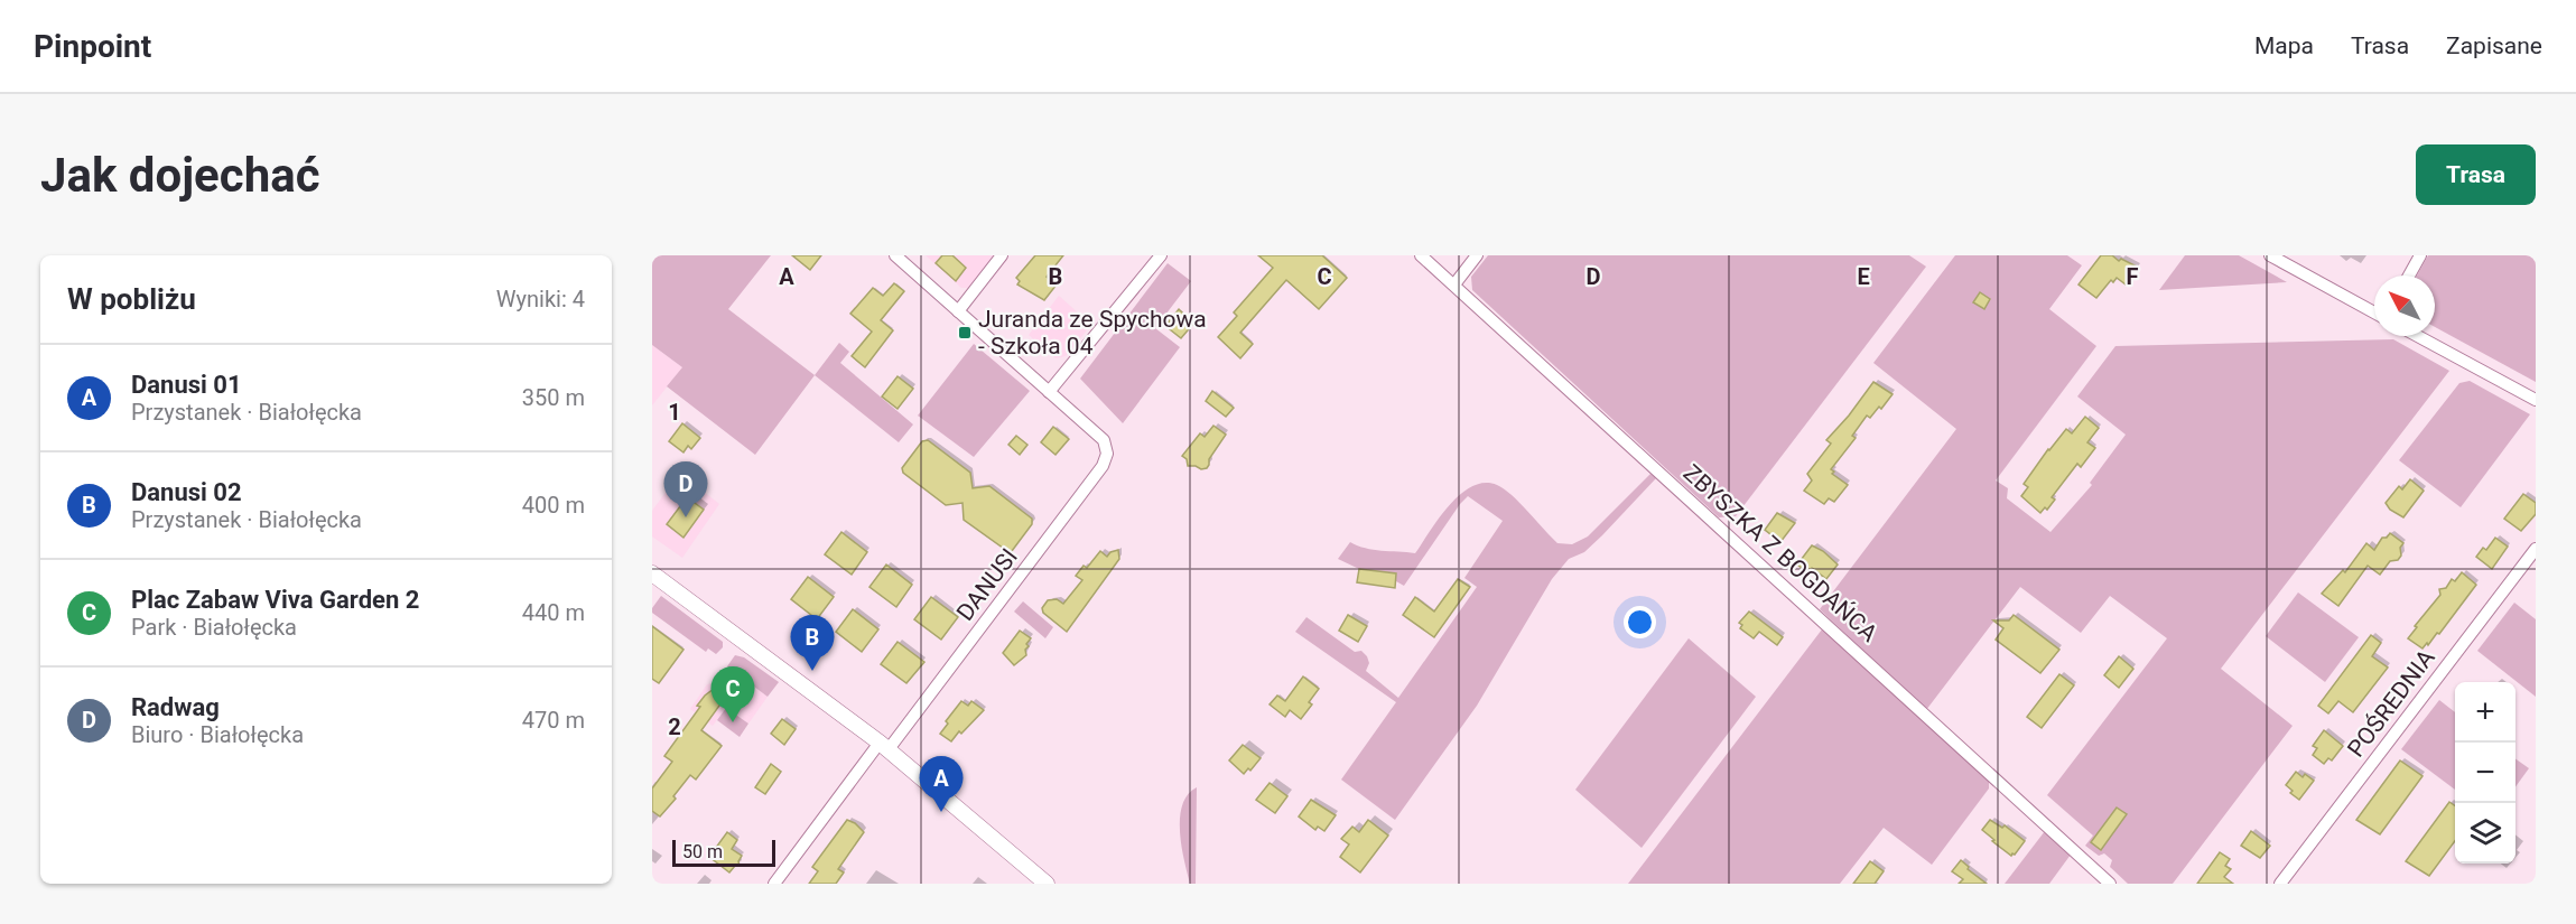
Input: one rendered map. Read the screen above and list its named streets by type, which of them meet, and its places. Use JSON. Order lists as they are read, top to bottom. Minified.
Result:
{"streets":{"street":["ZBYSZKA Z BOGDAŃCA","DANUSI","POŚREDNIA"]},"places":{"transit":["Juranda ze Spychowa - Szkoła 04"]},"scale_bar":"50 m","north":"top left","page":{"header":"Pinpoint","nav":["Mapa","Trasa","Zapisane"],"buttons":"Trasa","title":"Jak dojechać","heading":["W pobliżu","Wyniki: 4"],"list":[{"mark":"A","name":"Danusi 01","note":"Przystanek · Białołęcka","value":"350 m"},{"mark":"B","name":"Danusi 02","note":"Przystanek · Białołęcka","value":"400 m"},{"mark":"C","name":"Plac Zabaw Viva Garden 2","note":"Park · Białołęcka","value":"440 m"},{"mark":"D","name":"Radwag","note":"Biuro · Białołęcka","value":"470 m"}],"pins":["D","B","C","A"],"map_buttons":["+","−"],"scale":"50 m"},"grid":{"columns":["A","B","C","D","E","F"],"rows":["1","2"]}}
